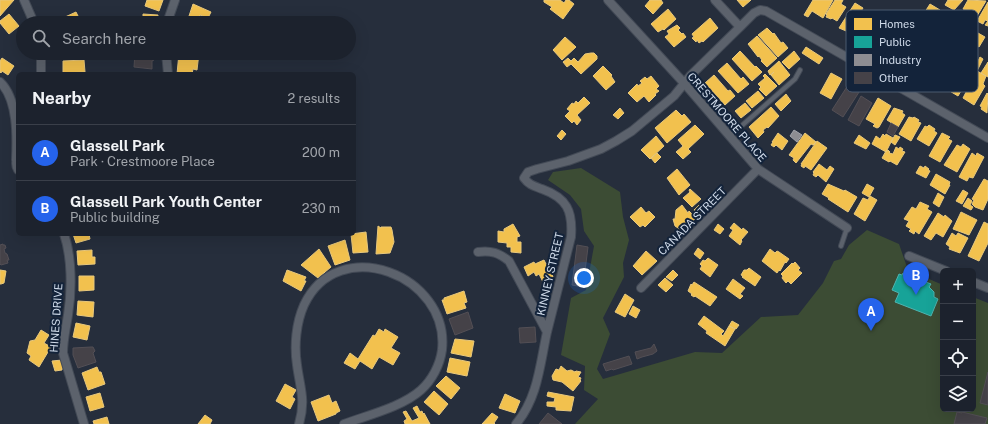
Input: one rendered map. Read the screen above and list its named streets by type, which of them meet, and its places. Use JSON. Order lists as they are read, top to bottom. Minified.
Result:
{"streets":{"street":["CRESTMOORE PLACE","CANADA STREET","KINNEY STREET","HINES DRIVE"]},"crossings":[["CRESTMOORE PLACE","CANADA STREET"],["CRESTMOORE PLACE","KINNEY STREET"]],"legend":["Homes","Public","Industry","Other"],"page":{"search":"Search here","heading":["Nearby","2 results"],"list":[{"mark":"A","name":"Glassell Park","note":"Park · Crestmoore Place","value":"200 m"},{"mark":"B","name":"Glassell Park Youth Center","note":"Public building","value":"230 m"}],"pins":["B","A"],"map_buttons":["+","−"]}}
